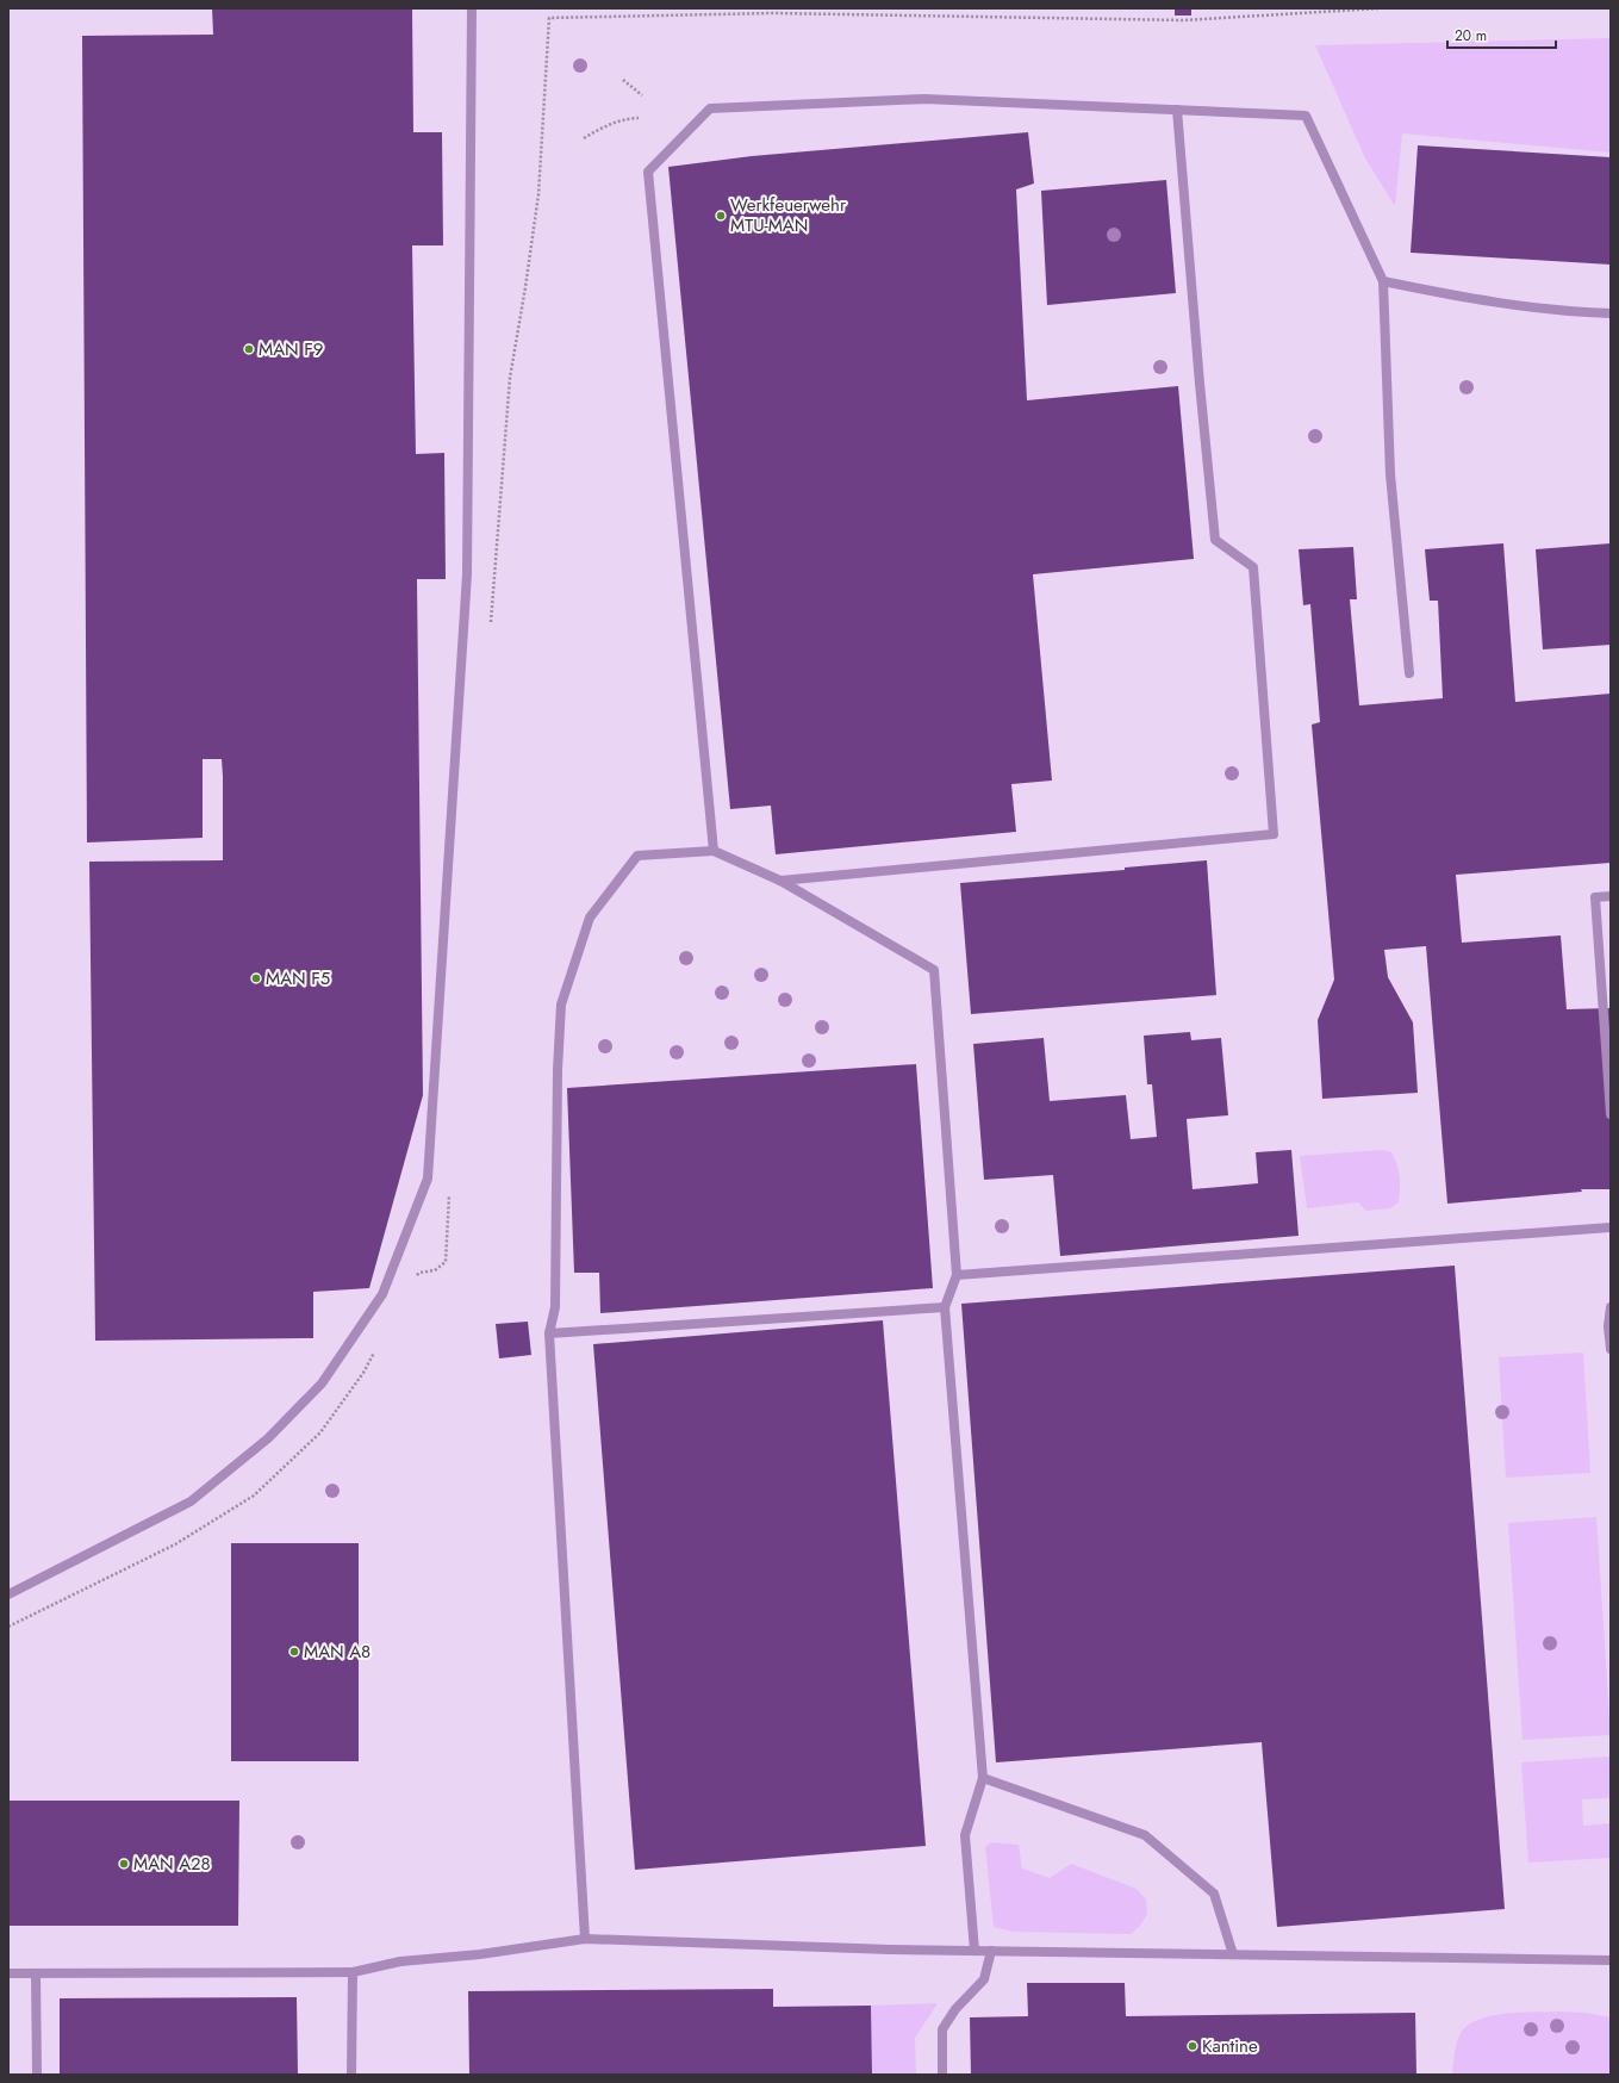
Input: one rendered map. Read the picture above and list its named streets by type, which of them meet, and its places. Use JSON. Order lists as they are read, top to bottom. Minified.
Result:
{"places":["Werkfeuerwehr MTU-MAN","MAN F9","MAN F5","MAN A8","MAN A28","Kantine"],"scale_bar":"20 m"}
